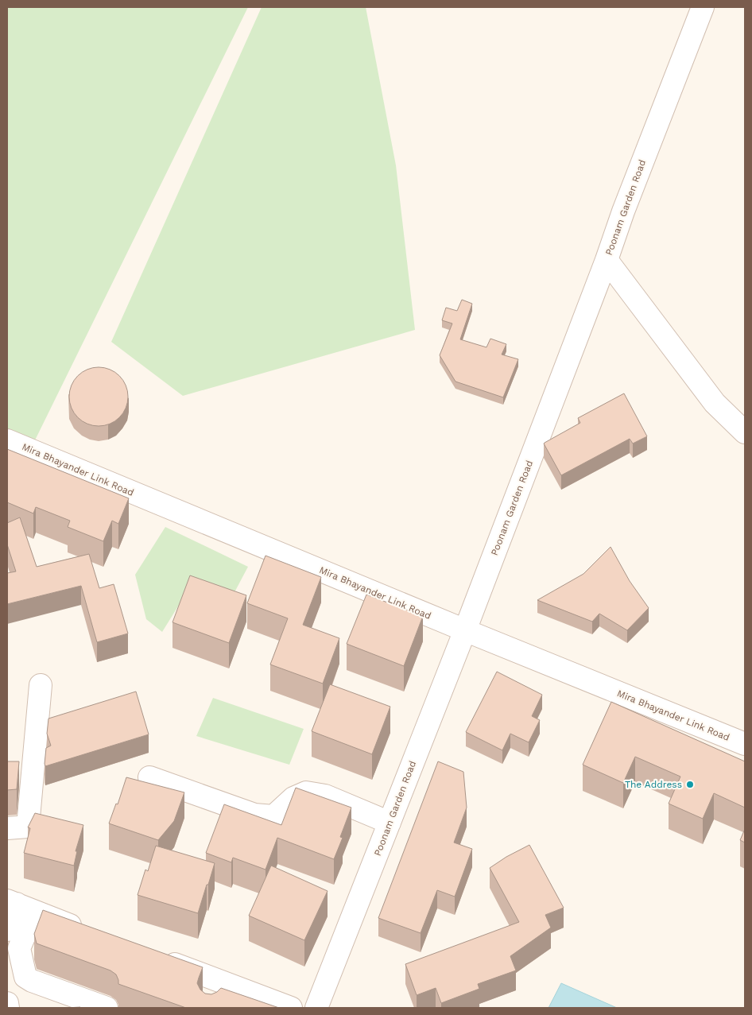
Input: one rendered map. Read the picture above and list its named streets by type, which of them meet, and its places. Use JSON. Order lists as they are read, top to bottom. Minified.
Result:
{"streets":{"street":["Poonam Garden Road","Mira Bhayander Link Road"]},"crossings":[["Poonam Garden Road","Mira Bhayander Link Road"]],"places":["The Address"]}
